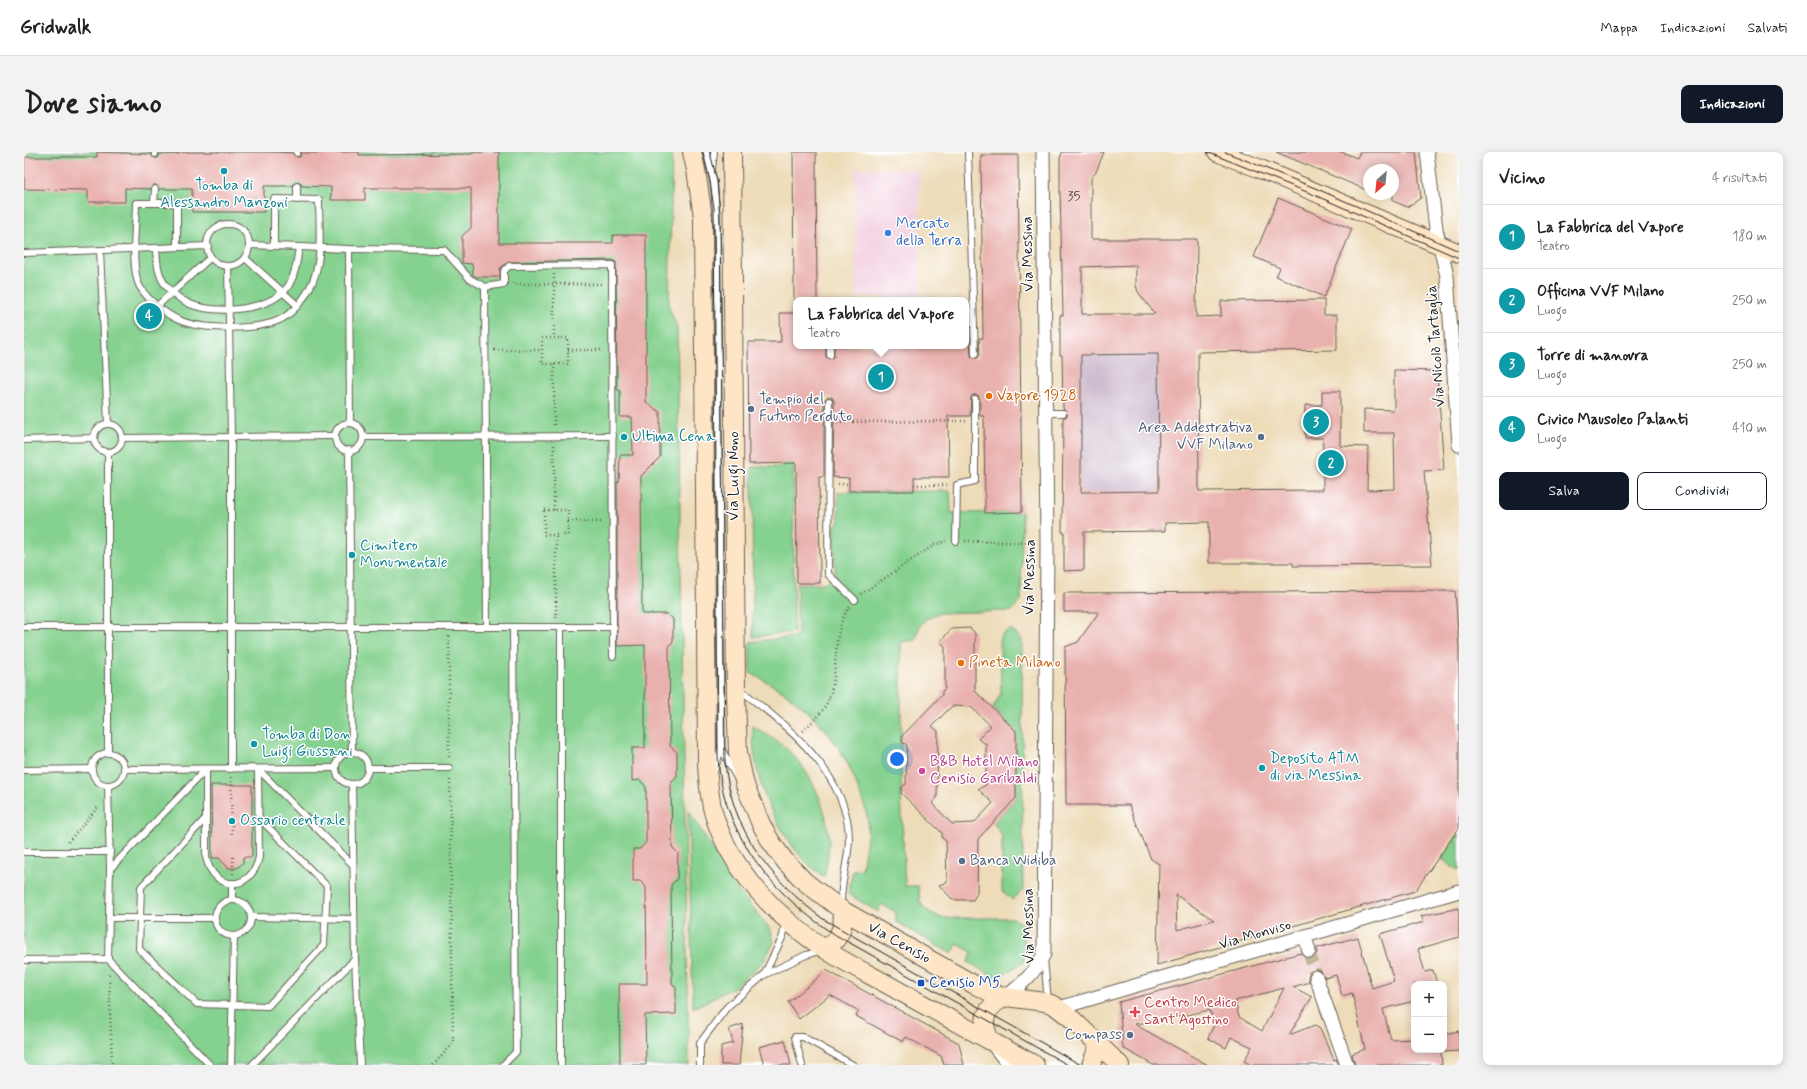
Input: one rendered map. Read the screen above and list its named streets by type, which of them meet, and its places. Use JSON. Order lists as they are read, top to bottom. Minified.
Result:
{"streets":{"main road":["Via Luigi Nono","Via Cenisio"],"street":["Via Messina","Via Nicolò Tartaglia","Via Monviso"]},"crossings":[["Via Messina","Via Monviso"],["Via Messina","Via Cenisio"],["Via Luigi Nono","Via Cenisio"],["Via Monviso","Via Cenisio"]],"places":{"other":["Tomba di Alessandro Manzoni","Mercato della Terra","Vapore 1928","Tempio del Futuro Perduto","Ultima Cena","Area Addestrativa VVF Milano","Cimitero Monumentale","Pineta Milano","Tomba di Don Luigi Giussani","Deposito ATM di via Messina","B&B Hotel Milano Cenisio Garibaldi","Ossario centrale","Banca Widiba","Compass"],"transit":["Cenisio M5"],"health":["Centro Medico Sant'Agostino"]},"house_numbers":["35"],"north":"bottom left","page":{"header":"Gridwalk","nav":["Mappa","Indicazioni","Salvati"],"buttons":["Indicazioni",["Salva","Condividi"]],"title":"Dove siamo","heading":["Vicino","4 risultati"],"list":[{"mark":"1","name":"La Fabbrica del Vapore","note":"Teatro","value":"180 m"},{"mark":"2","name":"Officina VVF Milano","note":"Luogo","value":"250 m"},{"mark":"3","name":"Torre di manovra","note":"Luogo","value":"250 m"},{"mark":"4","name":"Civico Mausoleo Palanti","note":"Luogo","value":"410 m"}],"popup":["La Fabbrica del Vapore","Teatro"],"pins":["4","1","3","2"],"map_buttons":["+","−"]}}
